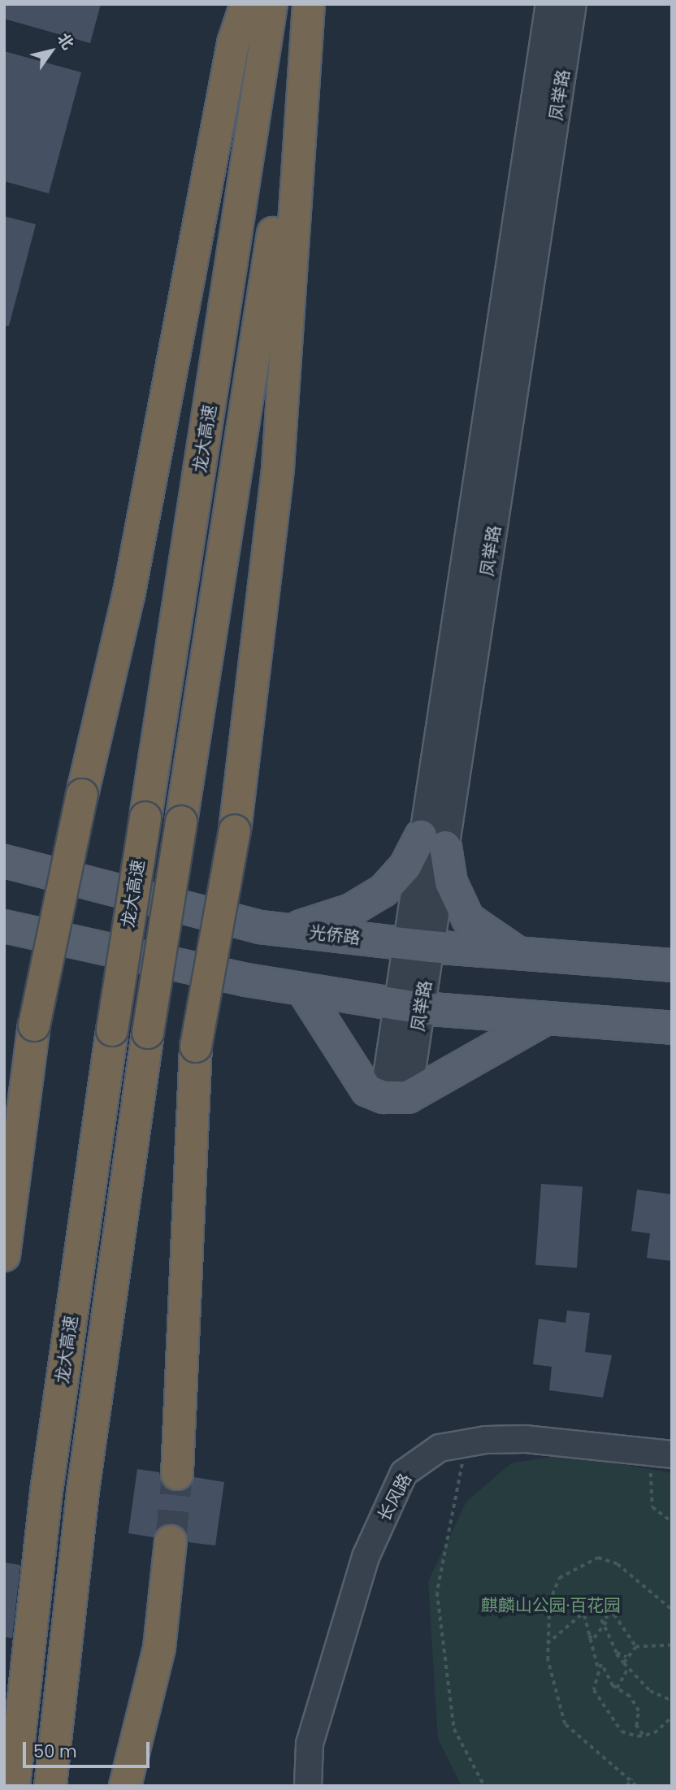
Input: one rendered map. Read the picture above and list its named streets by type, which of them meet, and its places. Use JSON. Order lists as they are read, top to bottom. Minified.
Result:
{"streets":{"highway":["龙大高速"],"main road":["光侨路"],"street":["凤举路","长风路"]},"crossings":[["凤举路","光侨路"]],"parks":["麒麟山公园·百花园"],"scale_bar":"50 m","north":"top right"}
